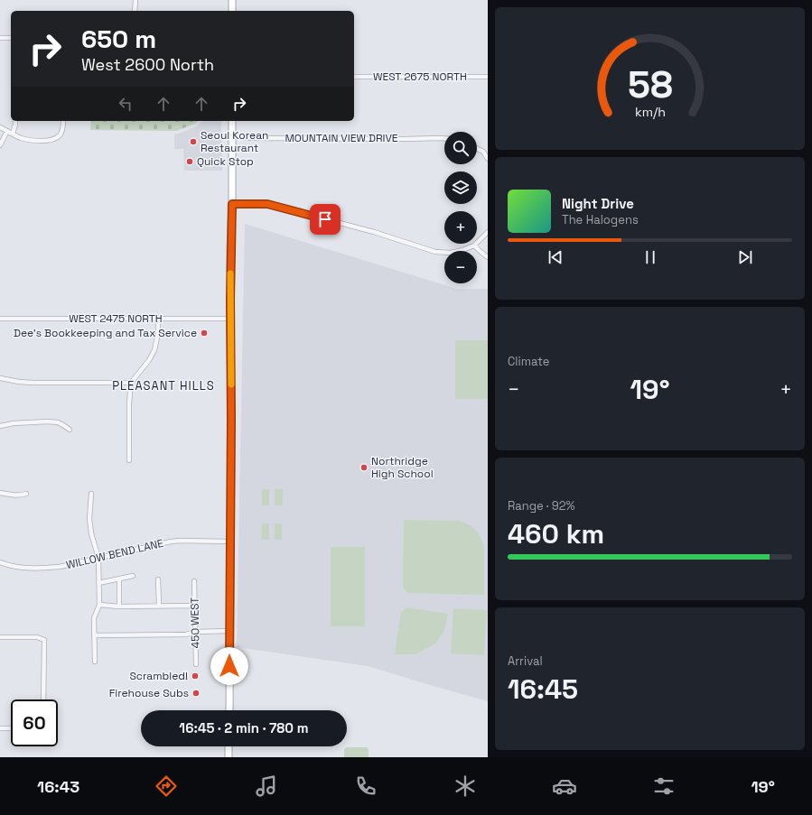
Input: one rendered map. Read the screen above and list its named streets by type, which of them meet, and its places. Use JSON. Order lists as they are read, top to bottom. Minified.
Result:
{"streets":{"street":["WEST 2675 NORTH","MOUNTAIN VIEW DRIVE","WEST 2475 NORTH","WILLOW BEND LANE","450 WEST"]},"districts":["PLEASANT HILLS"],"places":["Seoul Korean Restaurant","Quick Stop","Dee's Bookkeeping and Tax Service","Northridge High School","Scrambled!","Firehouse Subs"],"page":{"turn":["650 m","West 2600 North"],"map_buttons":["+","−"],"song":["Night Drive","The Halogens"],"tile":["Climate",["Range · 92%","460 km"],["Arrival","16:45"]],"heat":["−","19°","+"],"limit":"60","trip":"16:45 · 2 min · 780 m","tabs":["16:43","19°"],"gauge":["58","km/h"]}}
